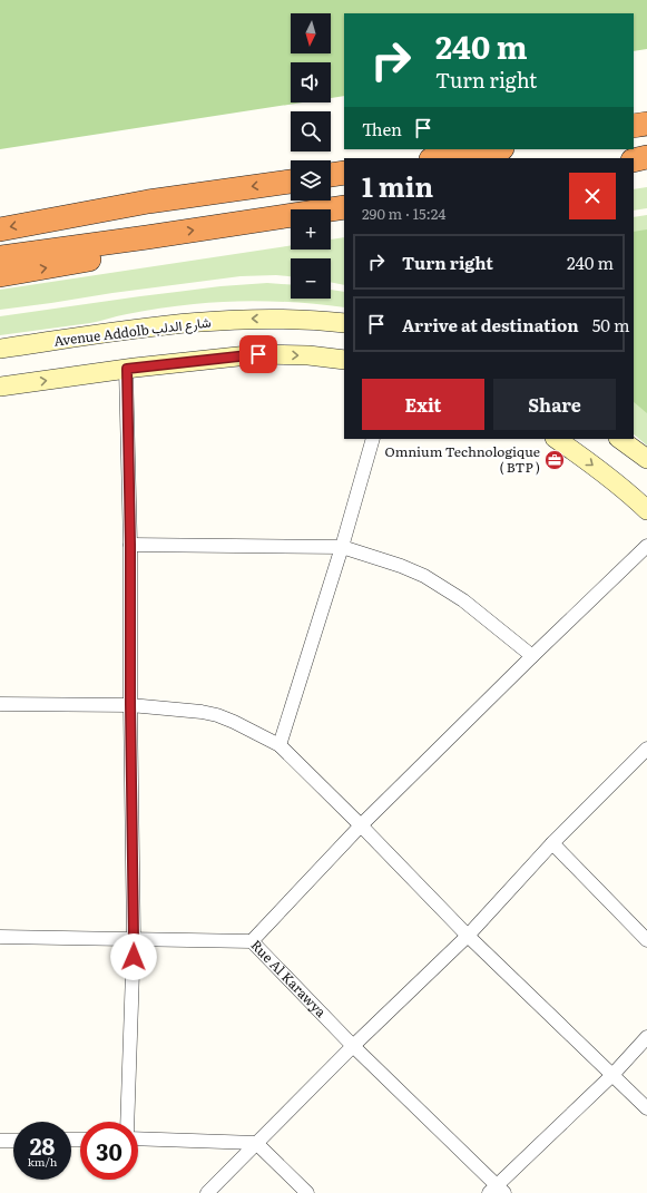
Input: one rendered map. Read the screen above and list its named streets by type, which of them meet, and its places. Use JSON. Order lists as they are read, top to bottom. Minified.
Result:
{"streets":{"street":["Avenue Addolb شارع الدلب","Rue Al Karawya"]},"places":{"office":["Omnium Technologique ( BTP )"]},"north":"bottom","page":{"map_buttons":["+","−"],"turn":["240 m","Turn right"],"then":"Then","heading":["1 min","290 m · 15:24"],"list":[{"name":"Turn right","value":"240 m"},{"name":"Arrive at destination","value":"50 m"}],"buttons":["Exit","Share"],"speed":"28 km/h","limit":"30"}}
